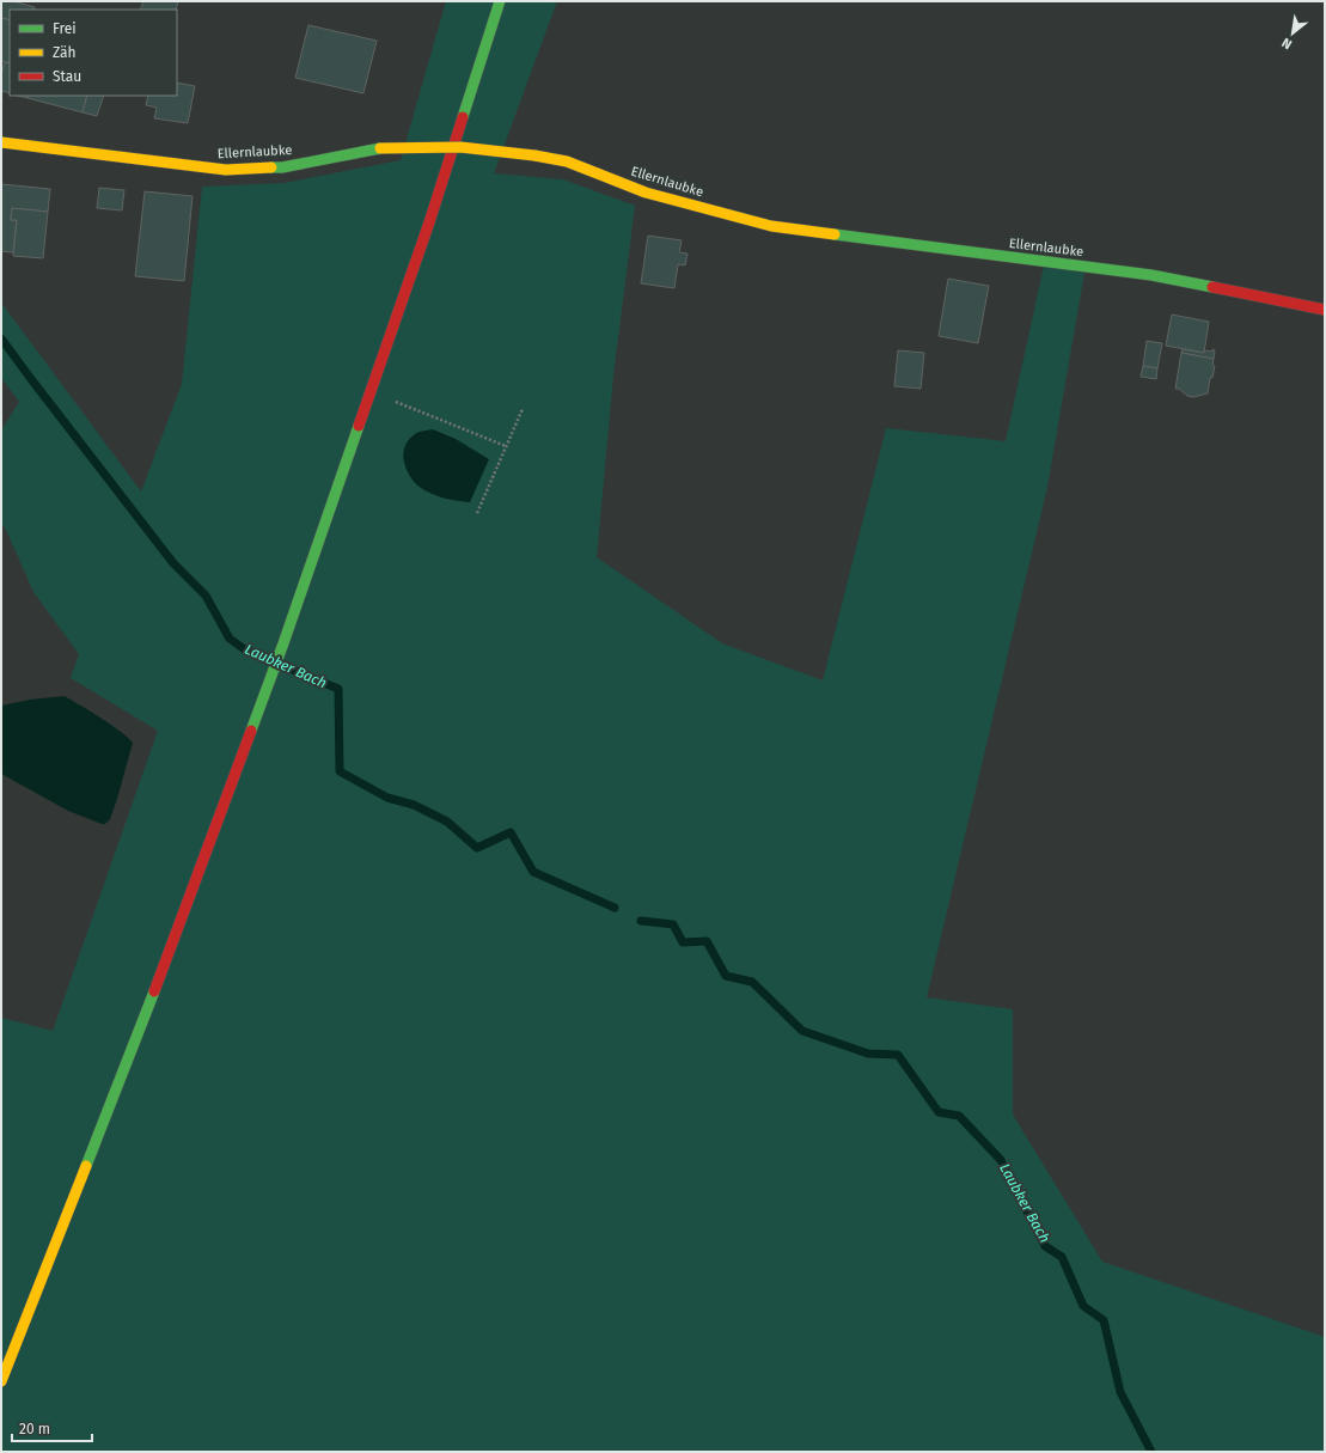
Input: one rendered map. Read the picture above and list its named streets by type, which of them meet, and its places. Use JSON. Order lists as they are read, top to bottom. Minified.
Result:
{"streets":{"main road":["Ellernlaubke"]},"water":["Laubker Bach"],"legend":["Frei","Zäh","Stau"],"scale_bar":"20 m","north":"bottom left"}
